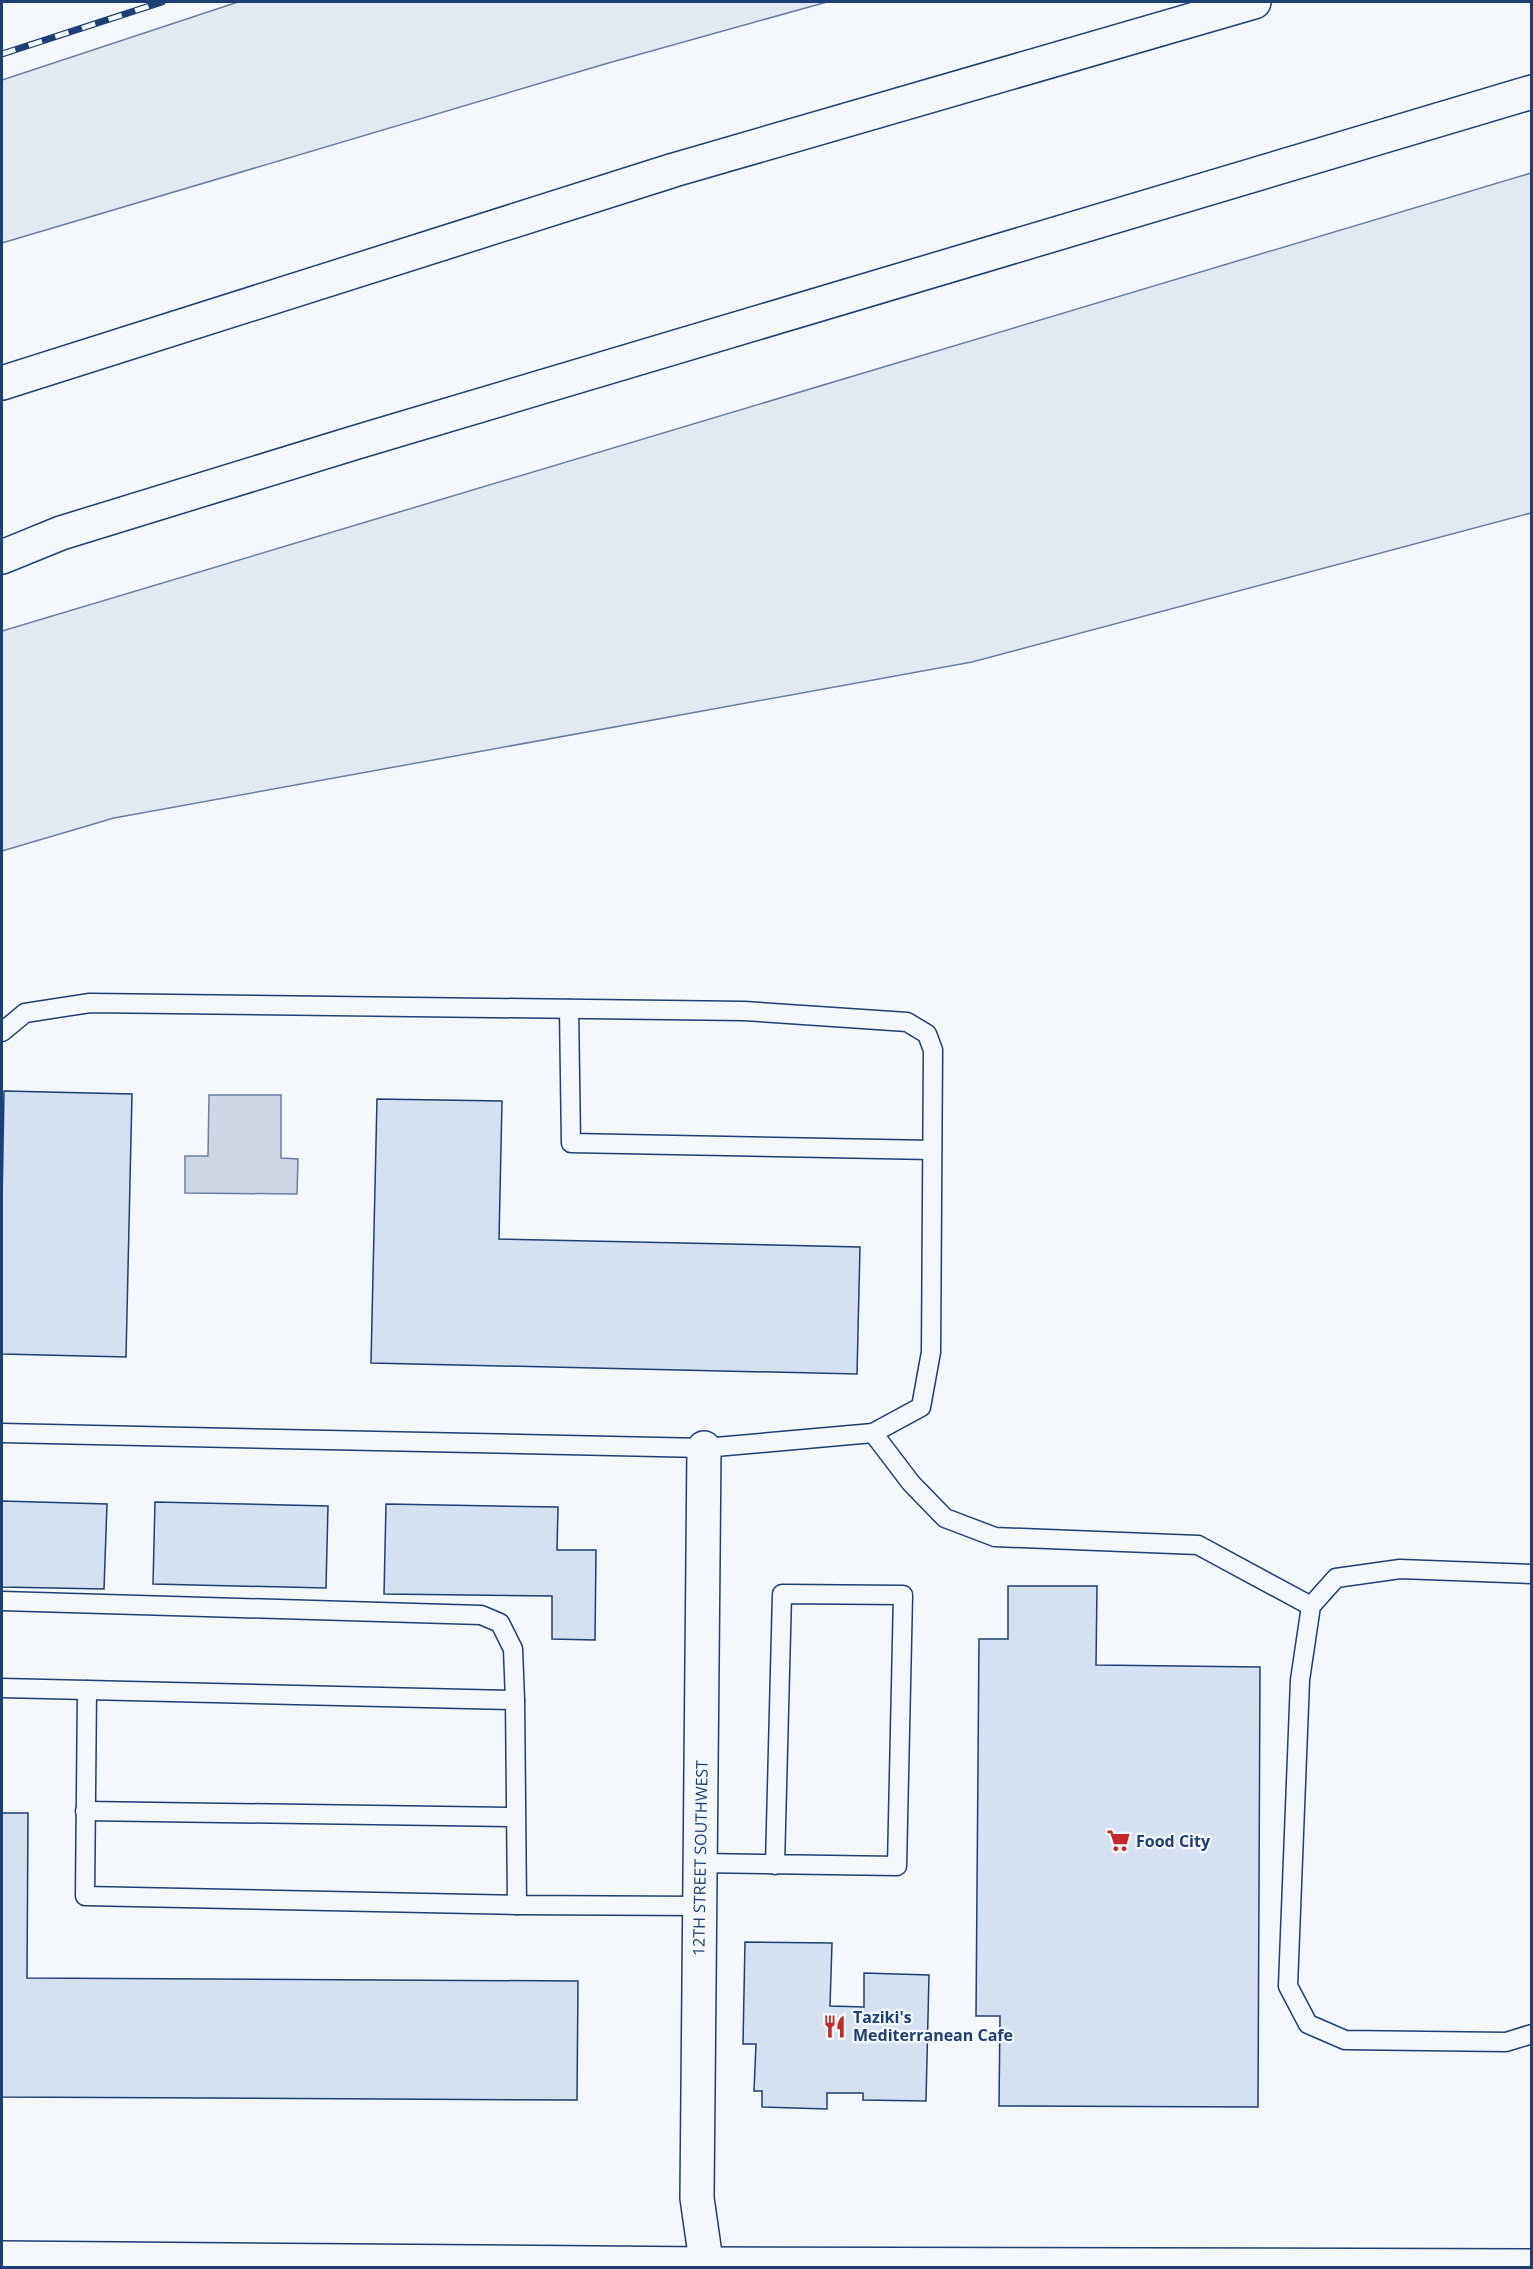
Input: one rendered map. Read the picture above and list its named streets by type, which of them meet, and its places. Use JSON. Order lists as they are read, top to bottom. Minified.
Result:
{"streets":{"main road":["12TH STREET SOUTHWEST"]},"places":{"supermarket":["Food City"],"restaurant":["Taziki's Mediterranean Cafe"]}}
